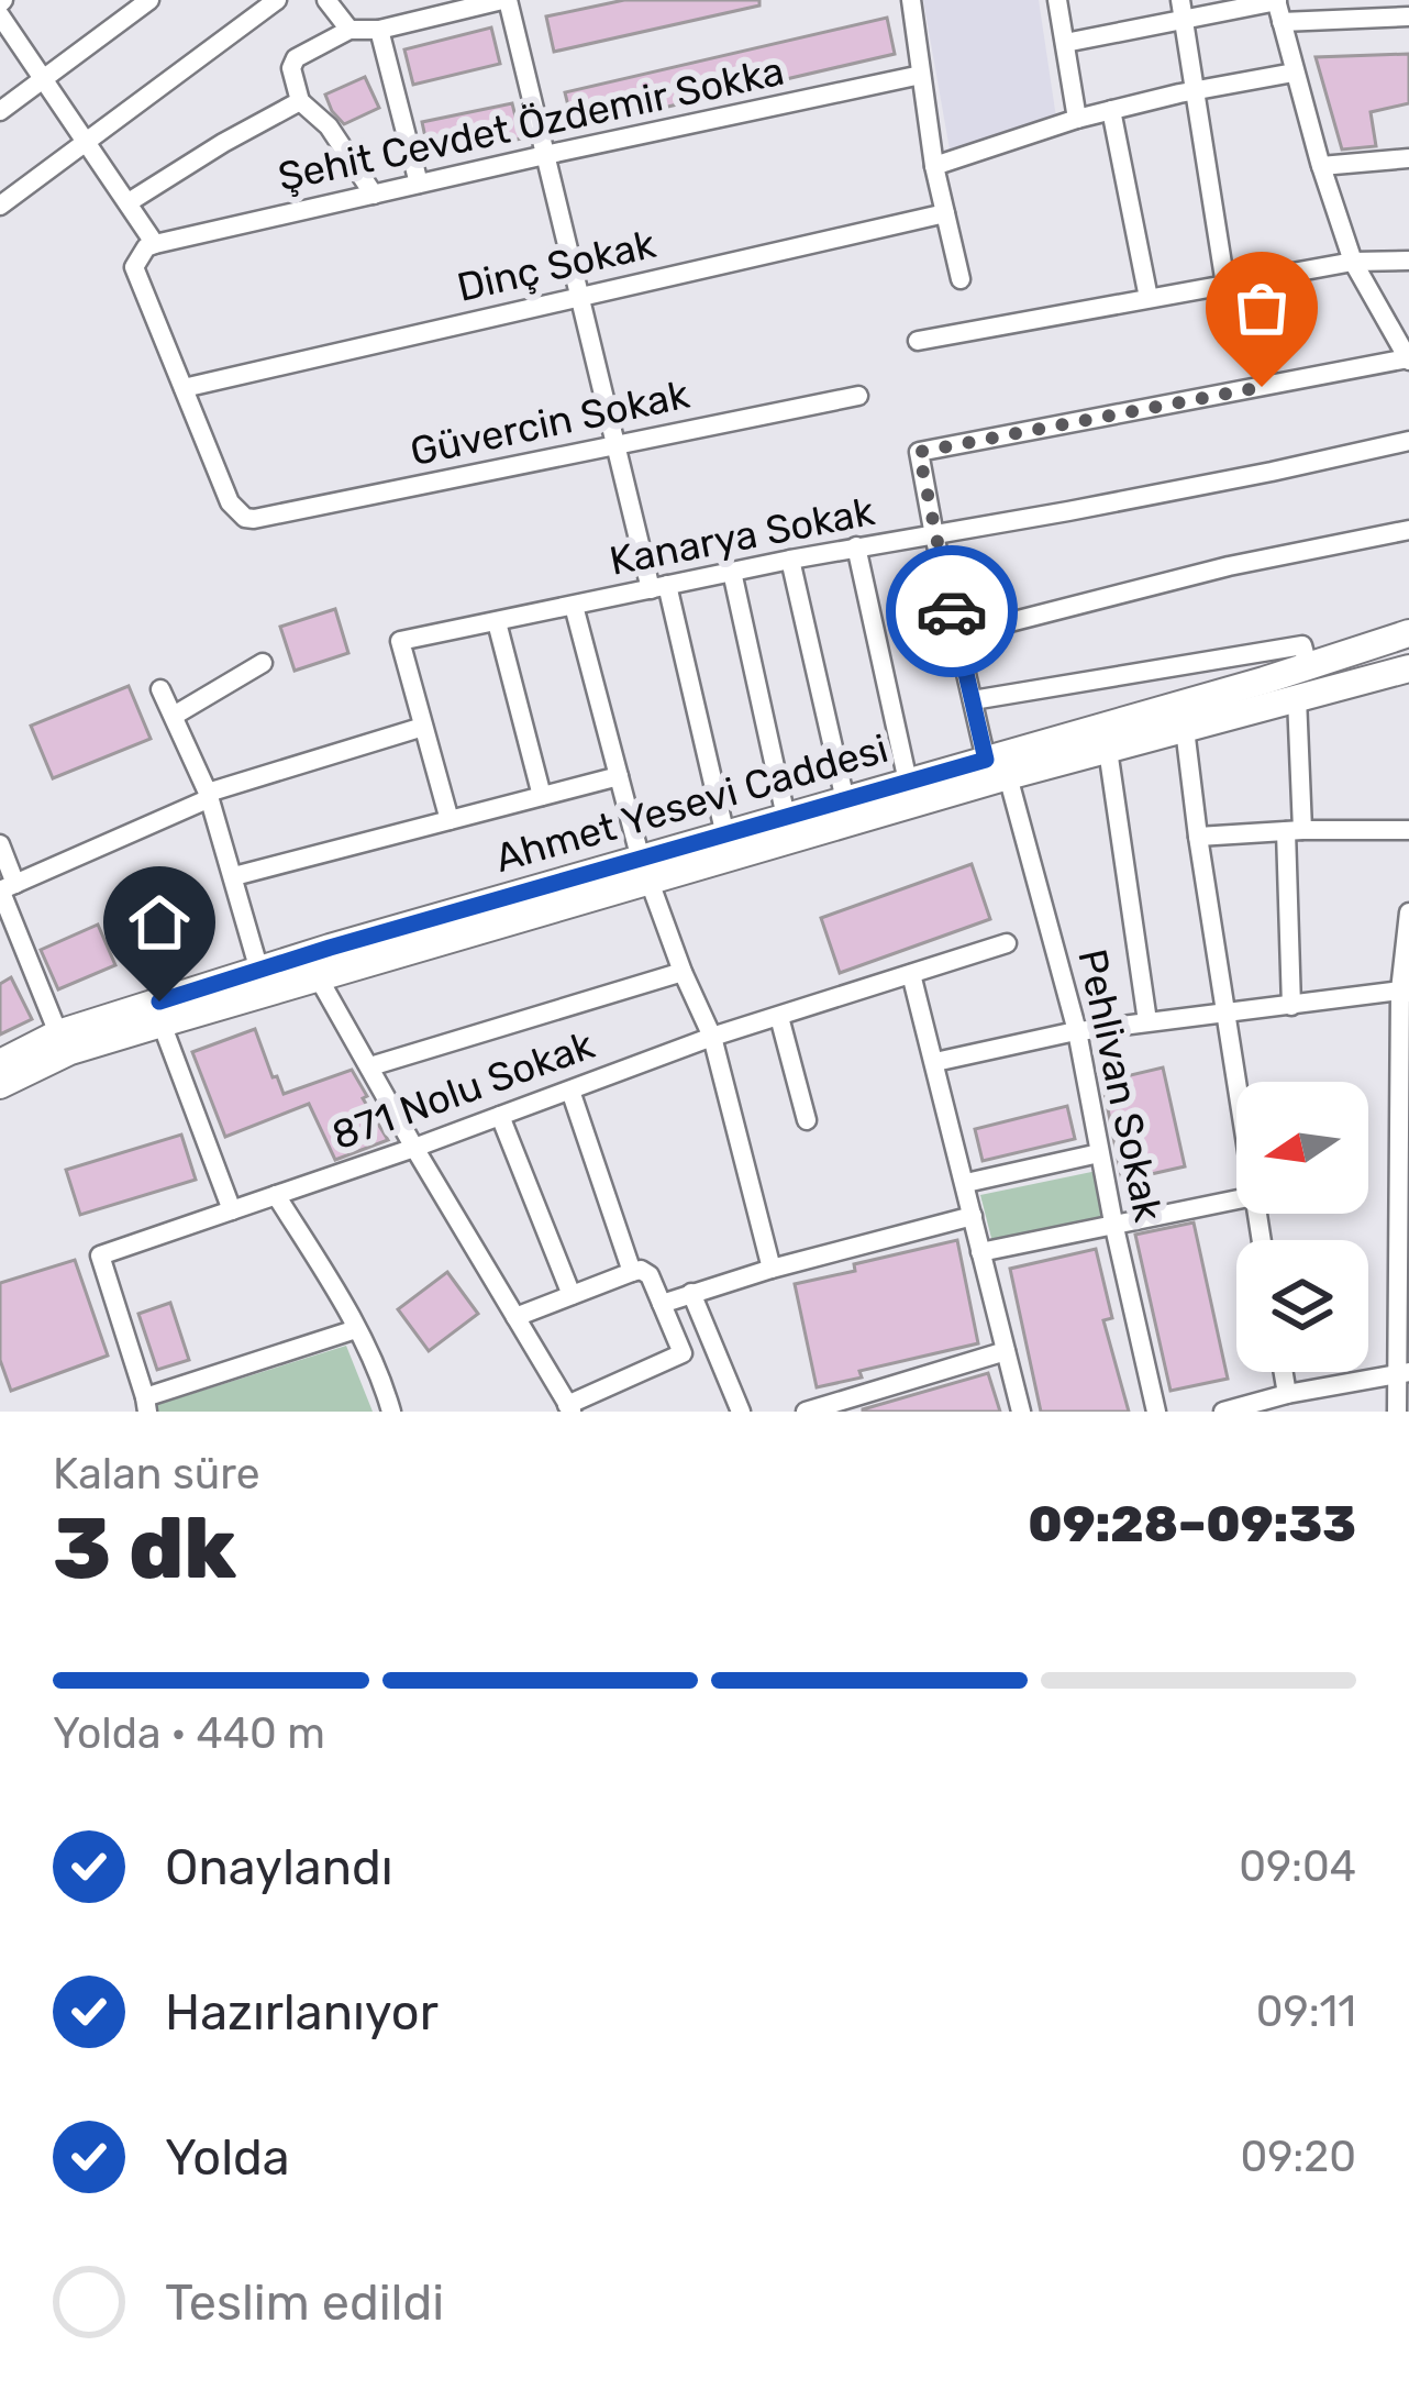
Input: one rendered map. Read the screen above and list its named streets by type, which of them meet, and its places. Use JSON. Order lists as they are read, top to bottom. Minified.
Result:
{"streets":{"main road":["Ahmet Yesevi Caddesi"],"street":["Şehit Cevdet Özdemir Sokka","Dinç Sokak","Güvercin Sokak","Kanarya Sokak","Pehlivan Sokak","871 Nolu Sokak"]},"crossings":[["Dinç Sokak","Güvercin Sokak"],["Kanarya Sokak","Pehlivan Sokak"],["Ahmet Yesevi Caddesi","Pehlivan Sokak"]],"north":"left","page":{"heading":["3 dk","Kalan süre","09:28–09:33"],"bar":"Yolda · 440 m","list":[["Onaylandı","09:04"],["Hazırlanıyor","09:11"],["Yolda","09:20"],"Teslim edildi"]}}
